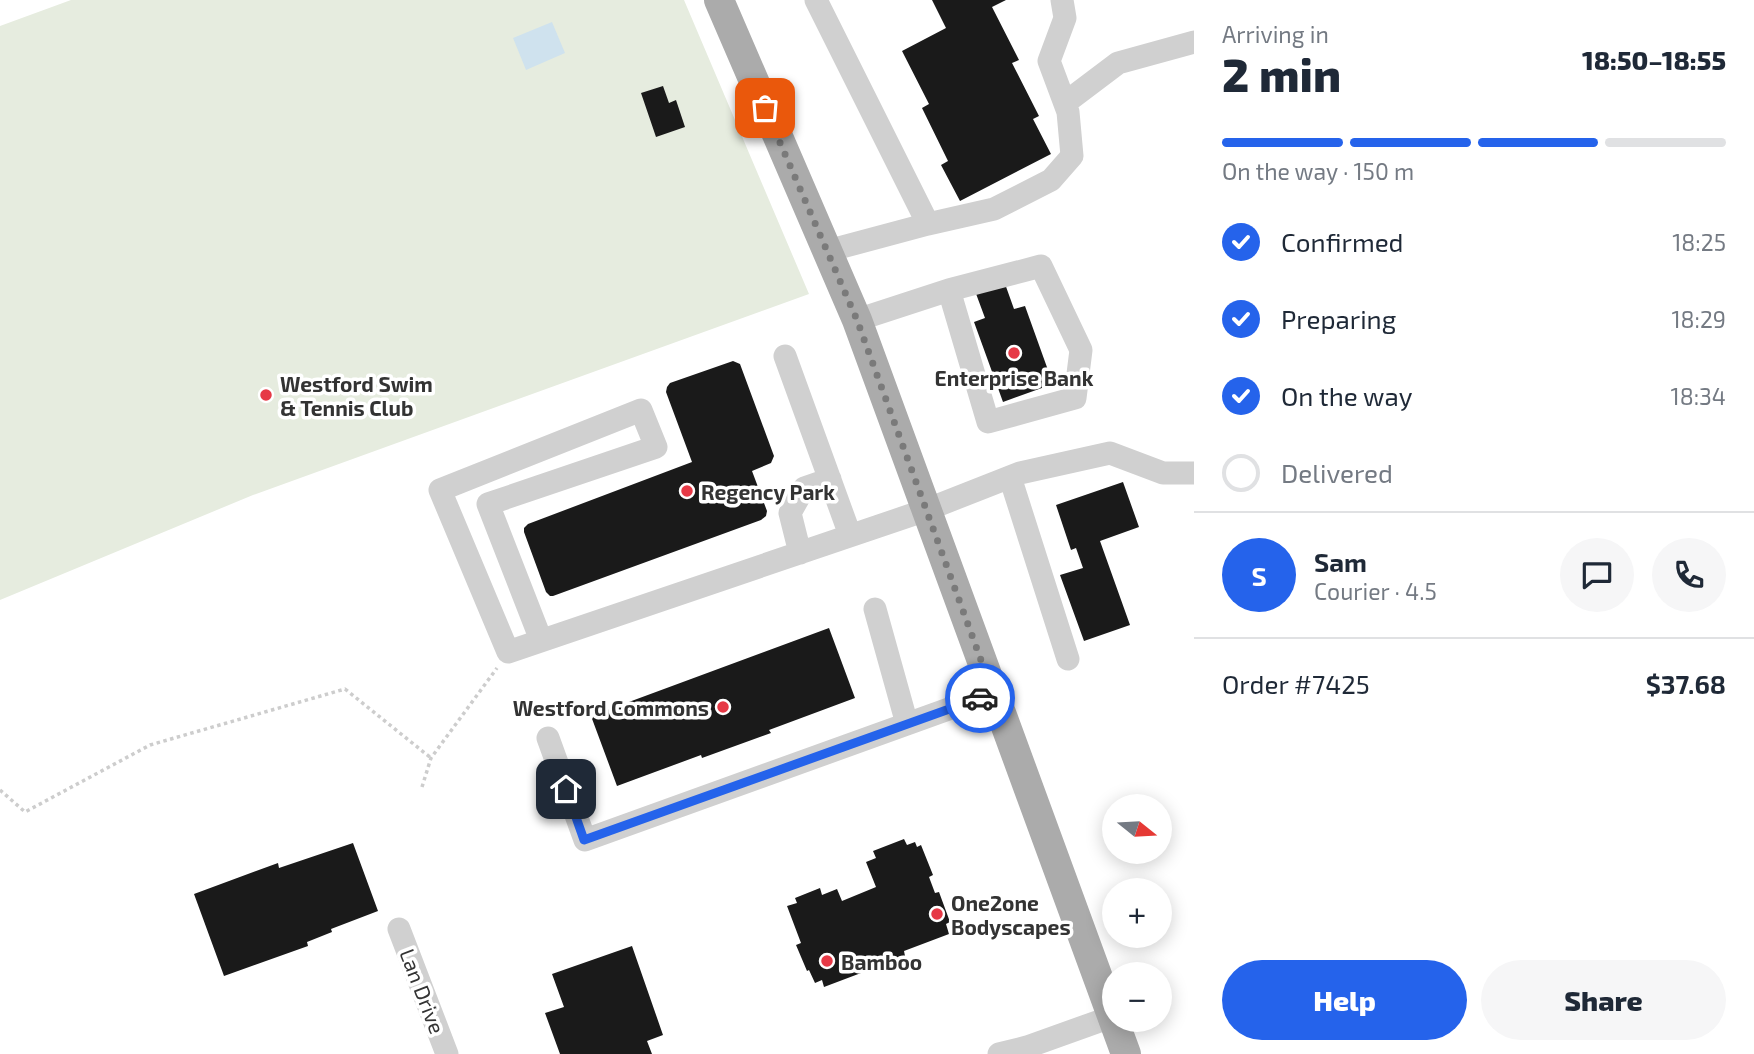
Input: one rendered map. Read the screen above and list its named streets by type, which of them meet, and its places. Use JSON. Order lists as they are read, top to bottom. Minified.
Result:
{"streets":{"street":["Lan Drive"]},"places":["Enterprise Bank","Westford Swim & Tennis Club","Regency Park","Westford Commons","One2one Bodyscapes","Bamboo"],"north":"right","page":{"heading":["2 min","Arriving in","18:50–18:55"],"panel":["Sam","Courier · 4.5","Order #7425","$37.68"],"bar":"On the way · 150 m","list":[["Confirmed","18:25"],["Preparing","18:29"],["On the way","18:34"],"Delivered"],"round":"S","map_buttons":["+","−"],"buttons":["Help","Share"]}}
